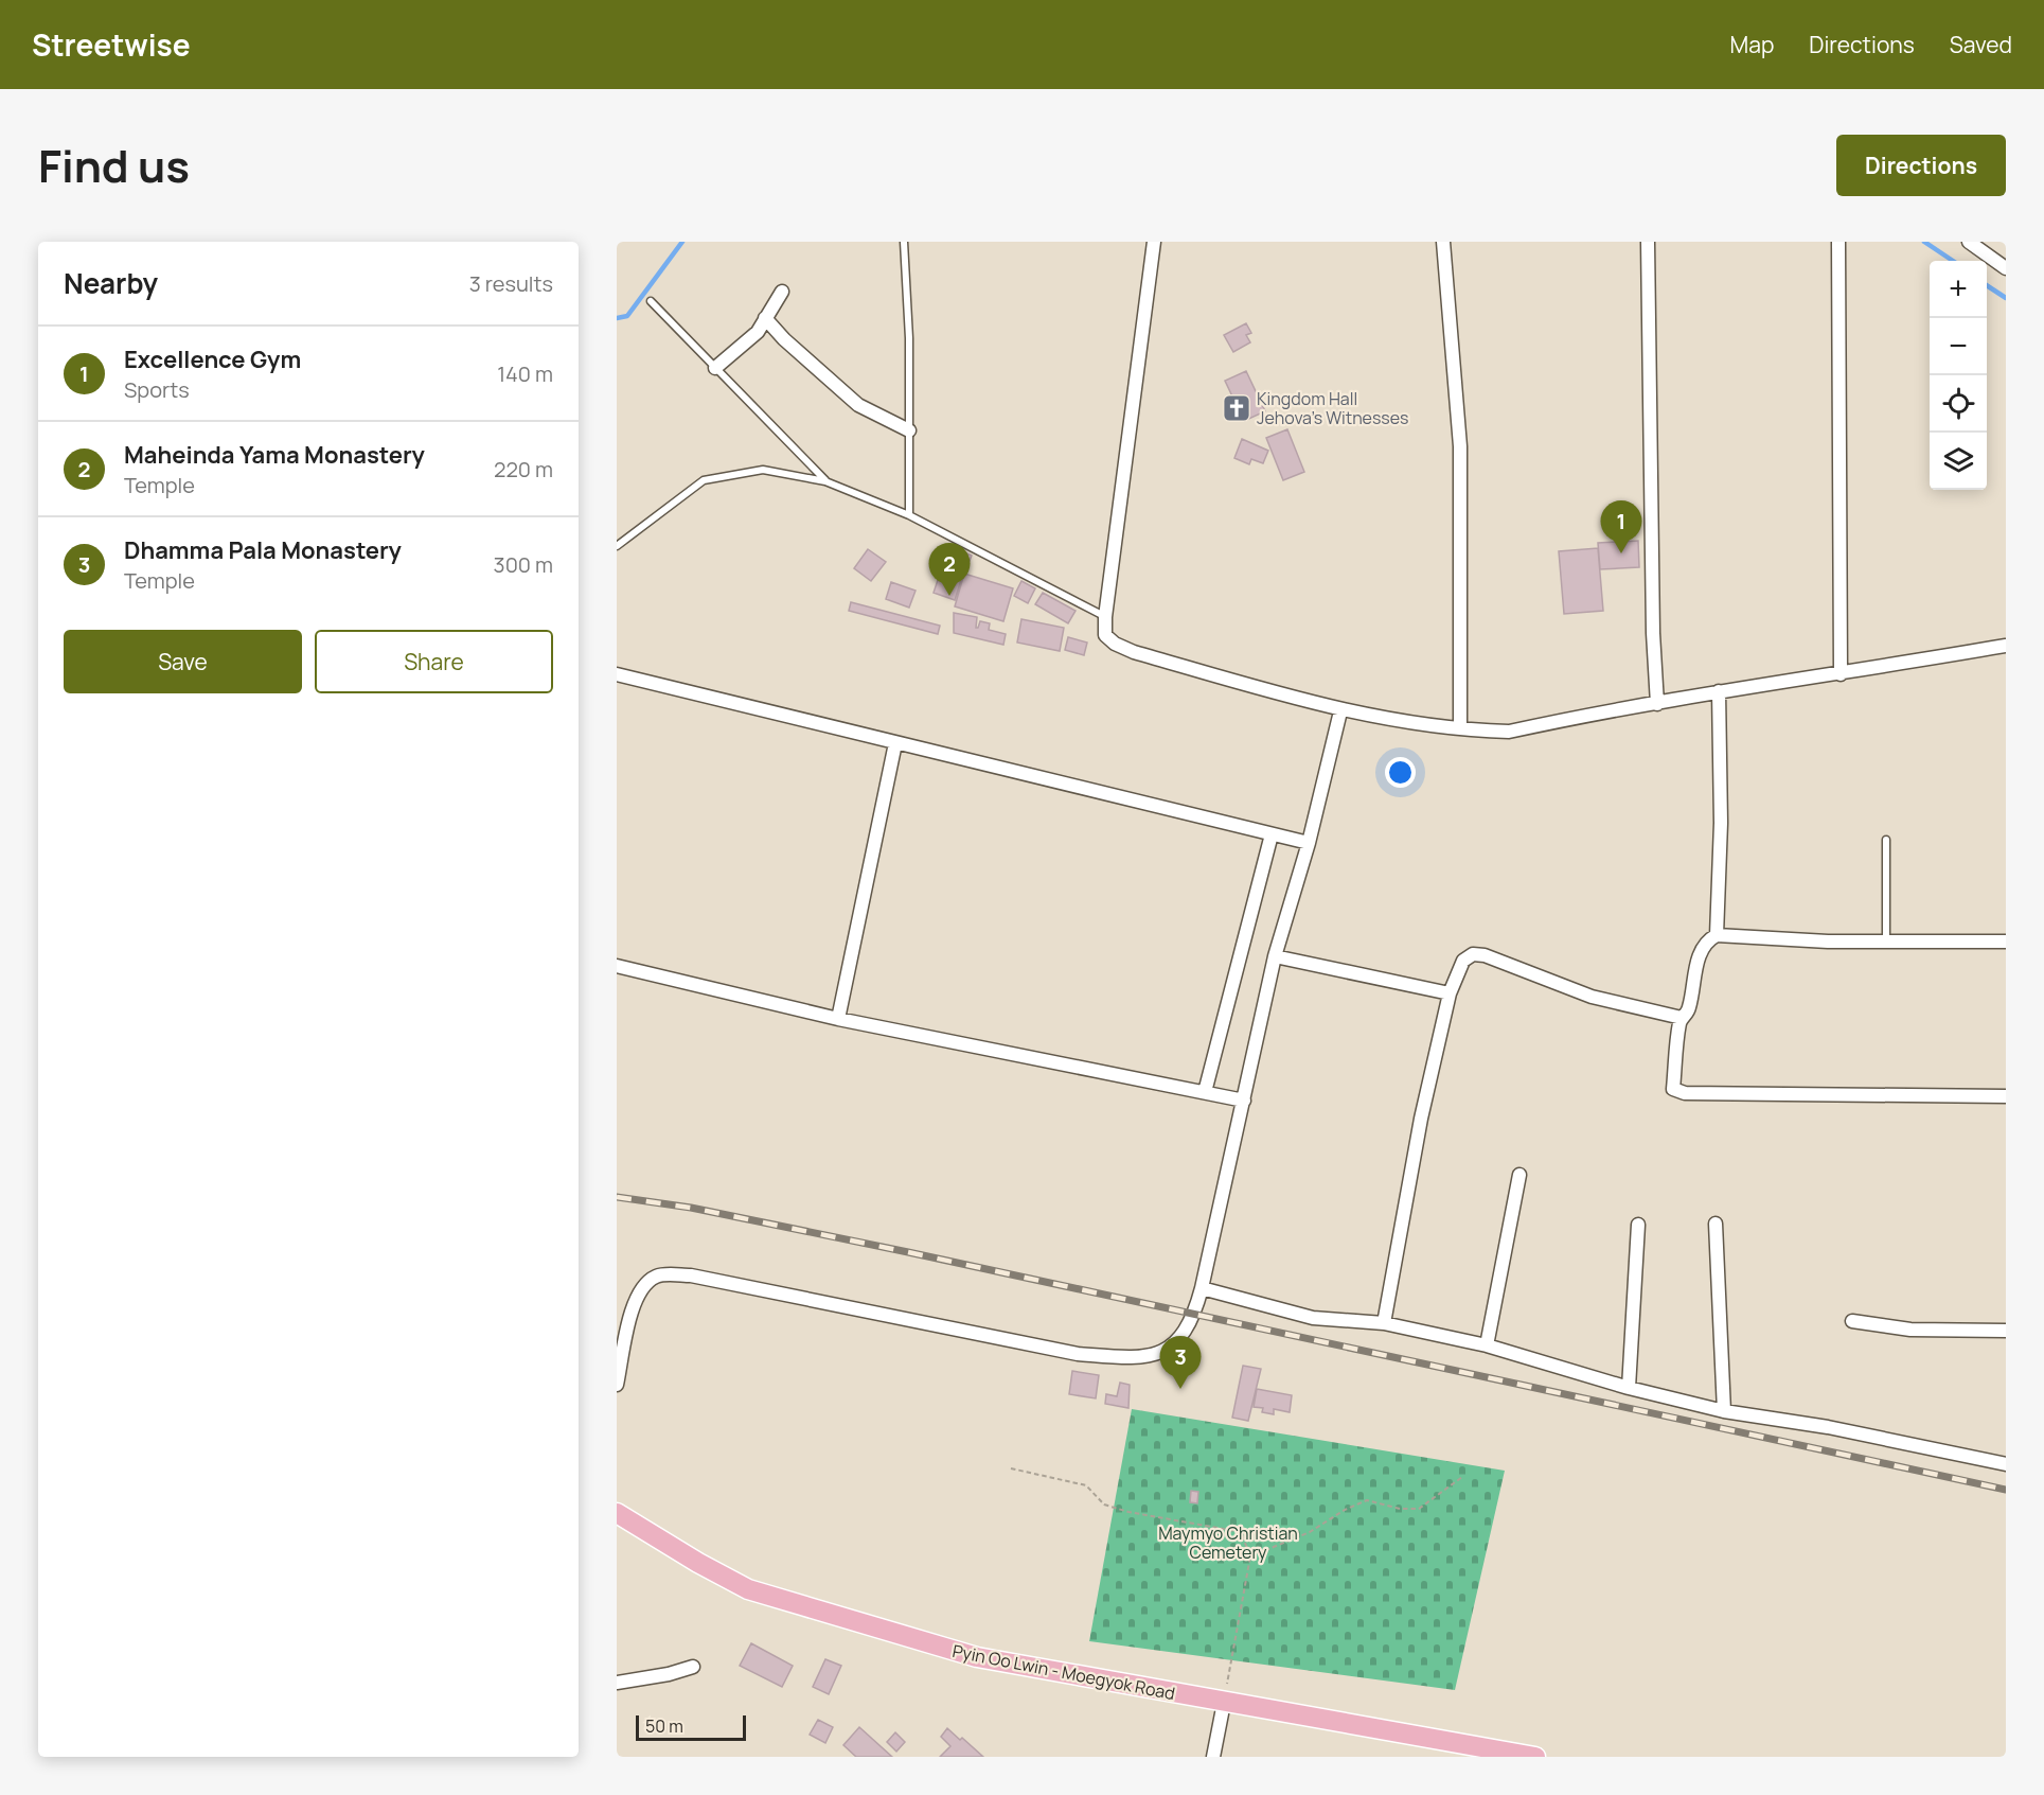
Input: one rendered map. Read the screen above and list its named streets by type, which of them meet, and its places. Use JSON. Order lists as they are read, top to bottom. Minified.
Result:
{"streets":{"main road":["Pyin Oo Lwin - Moegyok Road"]},"parks":["Maymyo Christian Cemetery"],"places":{"church":["Kingdom Hall Jehova's Witnesses"]},"scale_bar":"50 m","page":{"header":"Streetwise","nav":["Map","Directions","Saved"],"title":"Find us","buttons":["Directions",["Save","Share"]],"heading":["Nearby","3 results"],"map_buttons":["+","−"],"list":[{"mark":"1","name":"Excellence Gym","note":"Sports","value":"140 m"},{"mark":"2","name":"Maheinda Yama Monastery","note":"Temple","value":"220 m"},{"mark":"3","name":"Dhamma Pala Monastery","note":"Temple","value":"300 m"}],"pins":["1","2","3"],"scale":"50 m"}}
